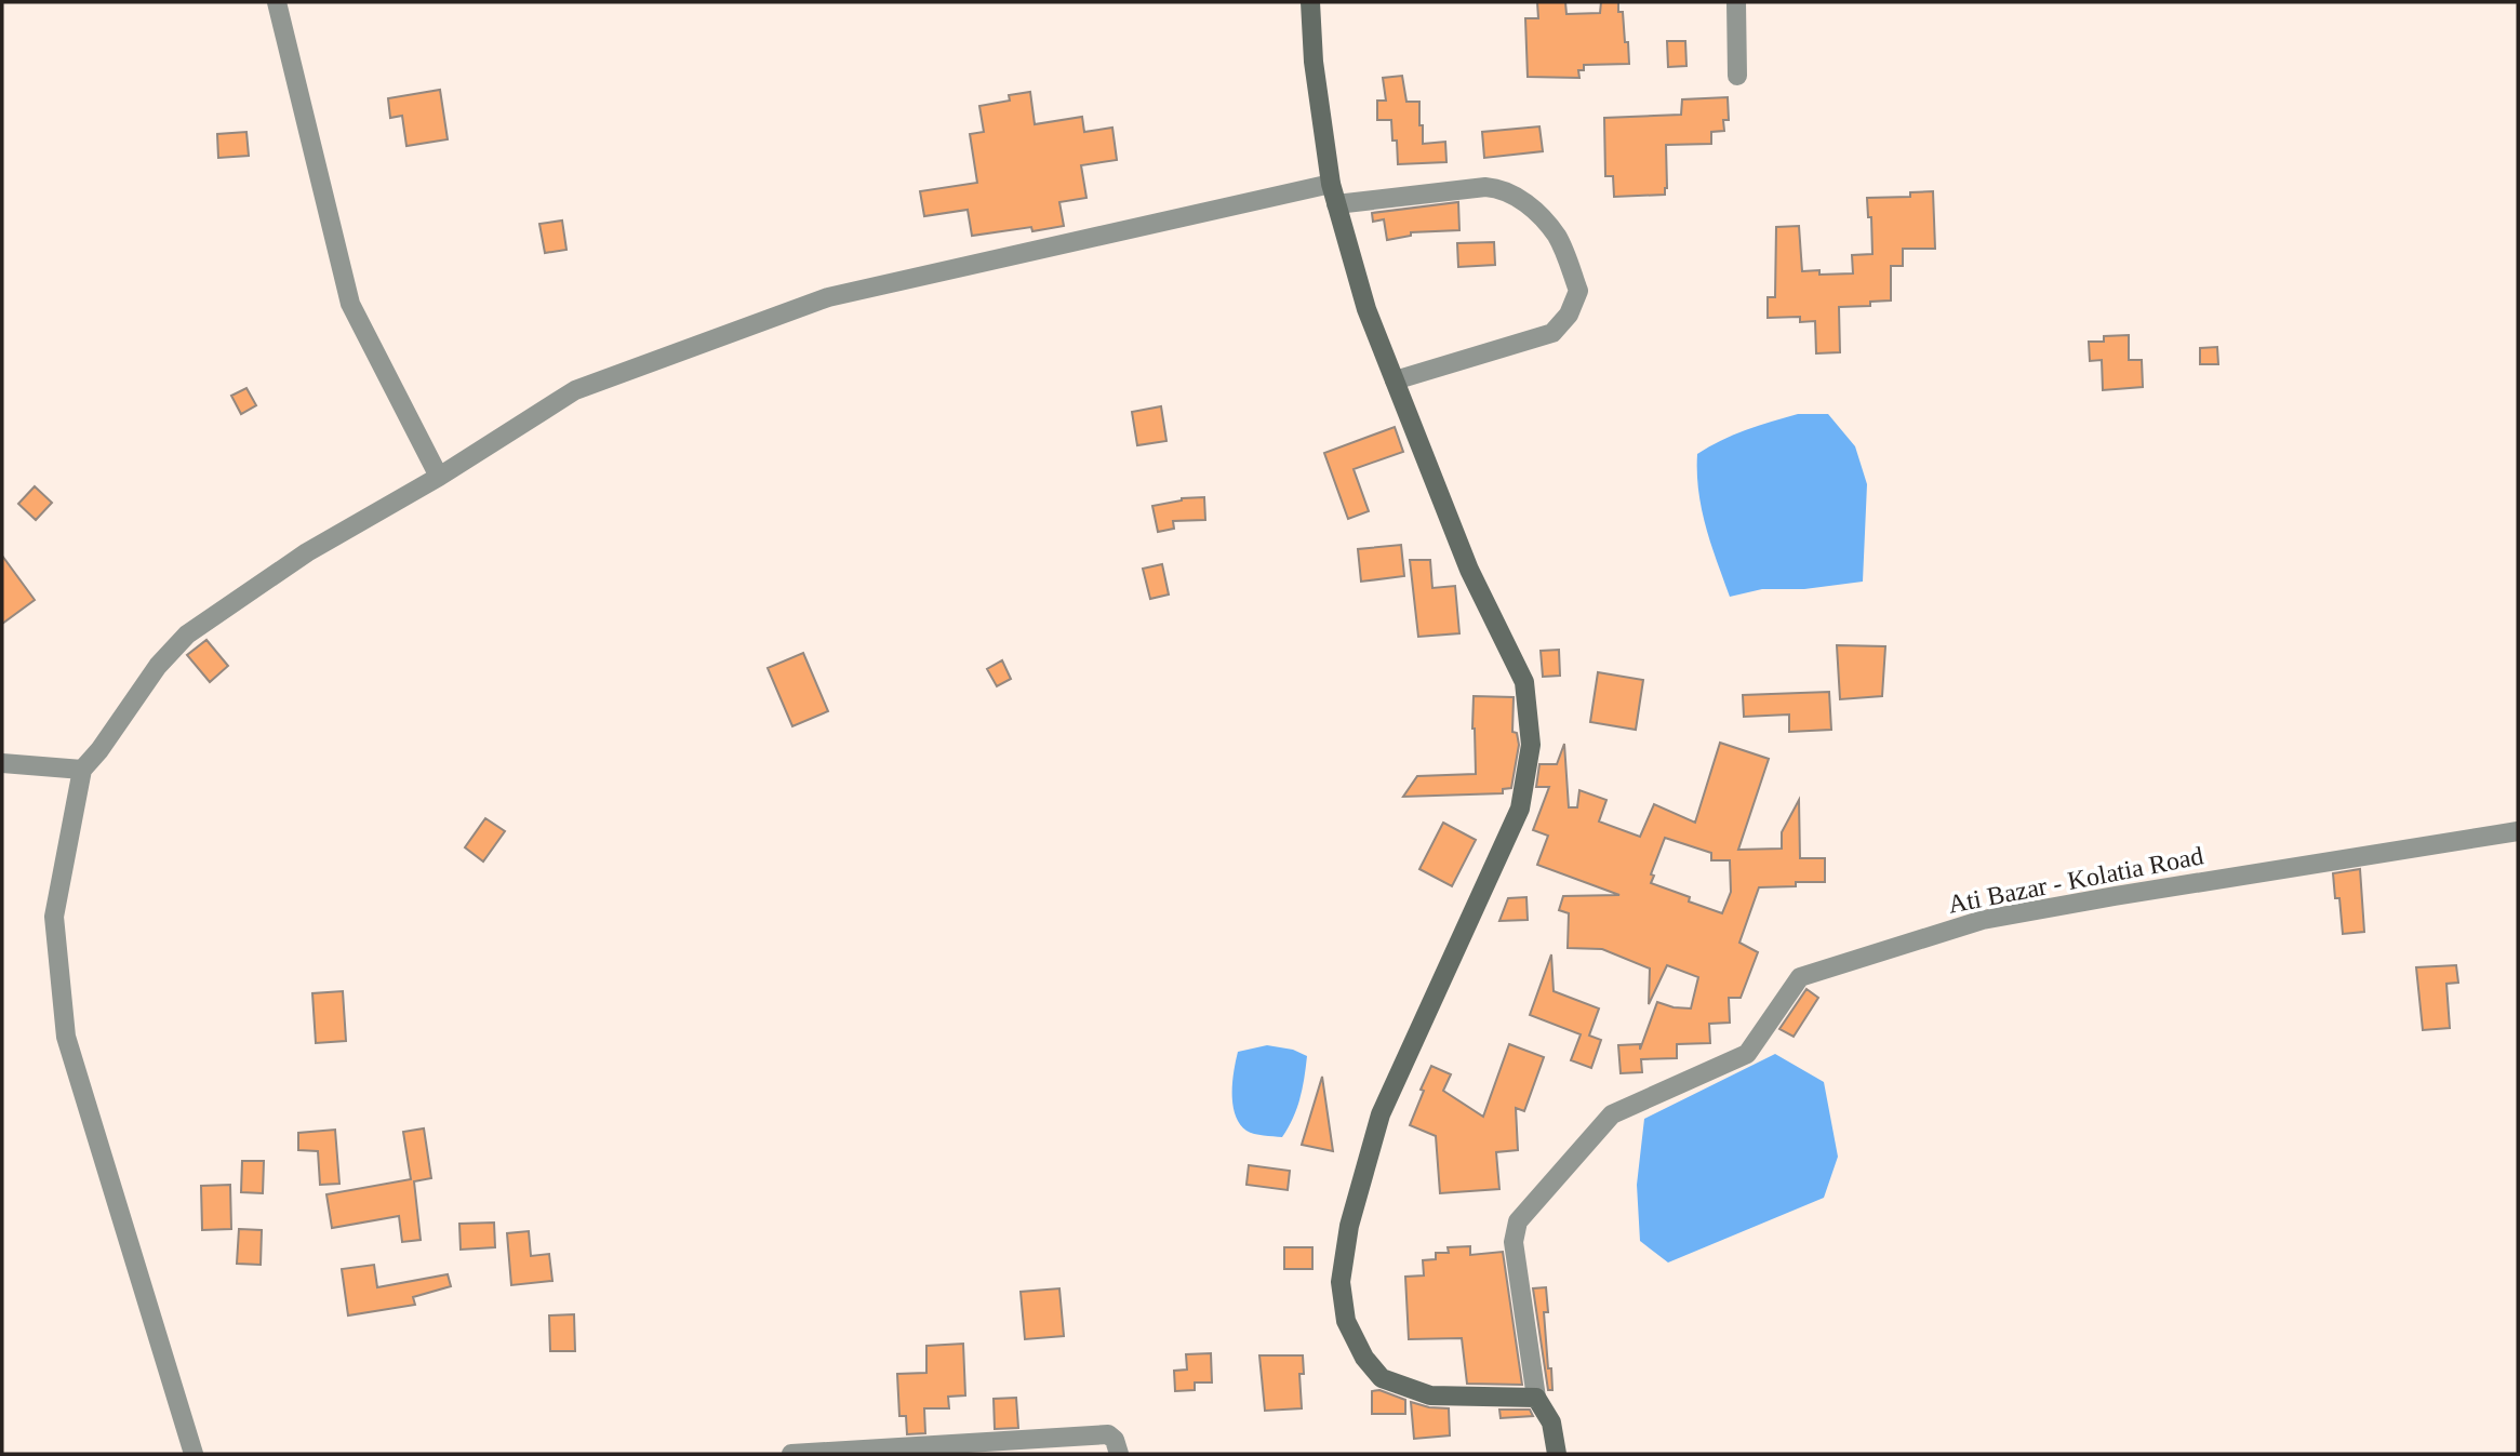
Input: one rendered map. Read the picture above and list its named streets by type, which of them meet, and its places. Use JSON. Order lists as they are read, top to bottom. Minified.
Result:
{"streets":{"street":["Ati Bazar - Kolatia Road"]}}
